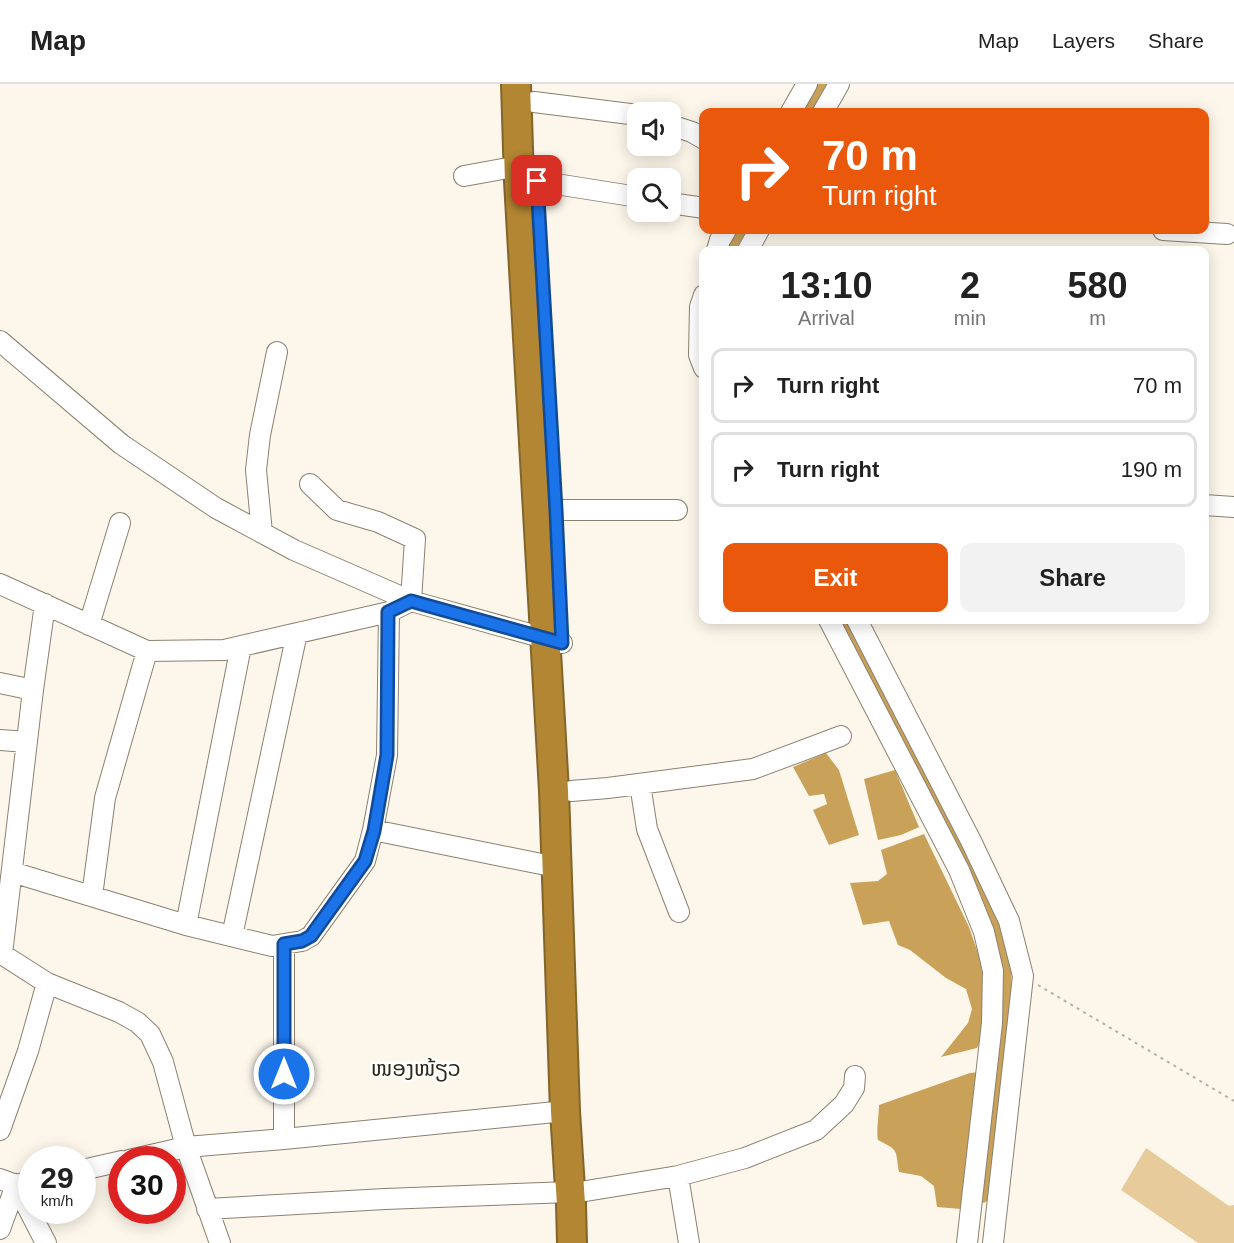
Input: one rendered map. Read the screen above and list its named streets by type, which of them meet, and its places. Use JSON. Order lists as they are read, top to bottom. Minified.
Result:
{"districts":["ໜອງໜ້ຽວ"],"page":{"header":"Map","nav":["Map","Layers","Share"],"turn":["70 m","Turn right"],"eta":["13:10","Arrival","2","min","580","m"],"list":[{"name":"Turn right","value":"70 m"},{"name":"Turn right","value":"190 m"}],"buttons":["Exit","Share"],"speed":"29 km/h","limit":"30"}}
